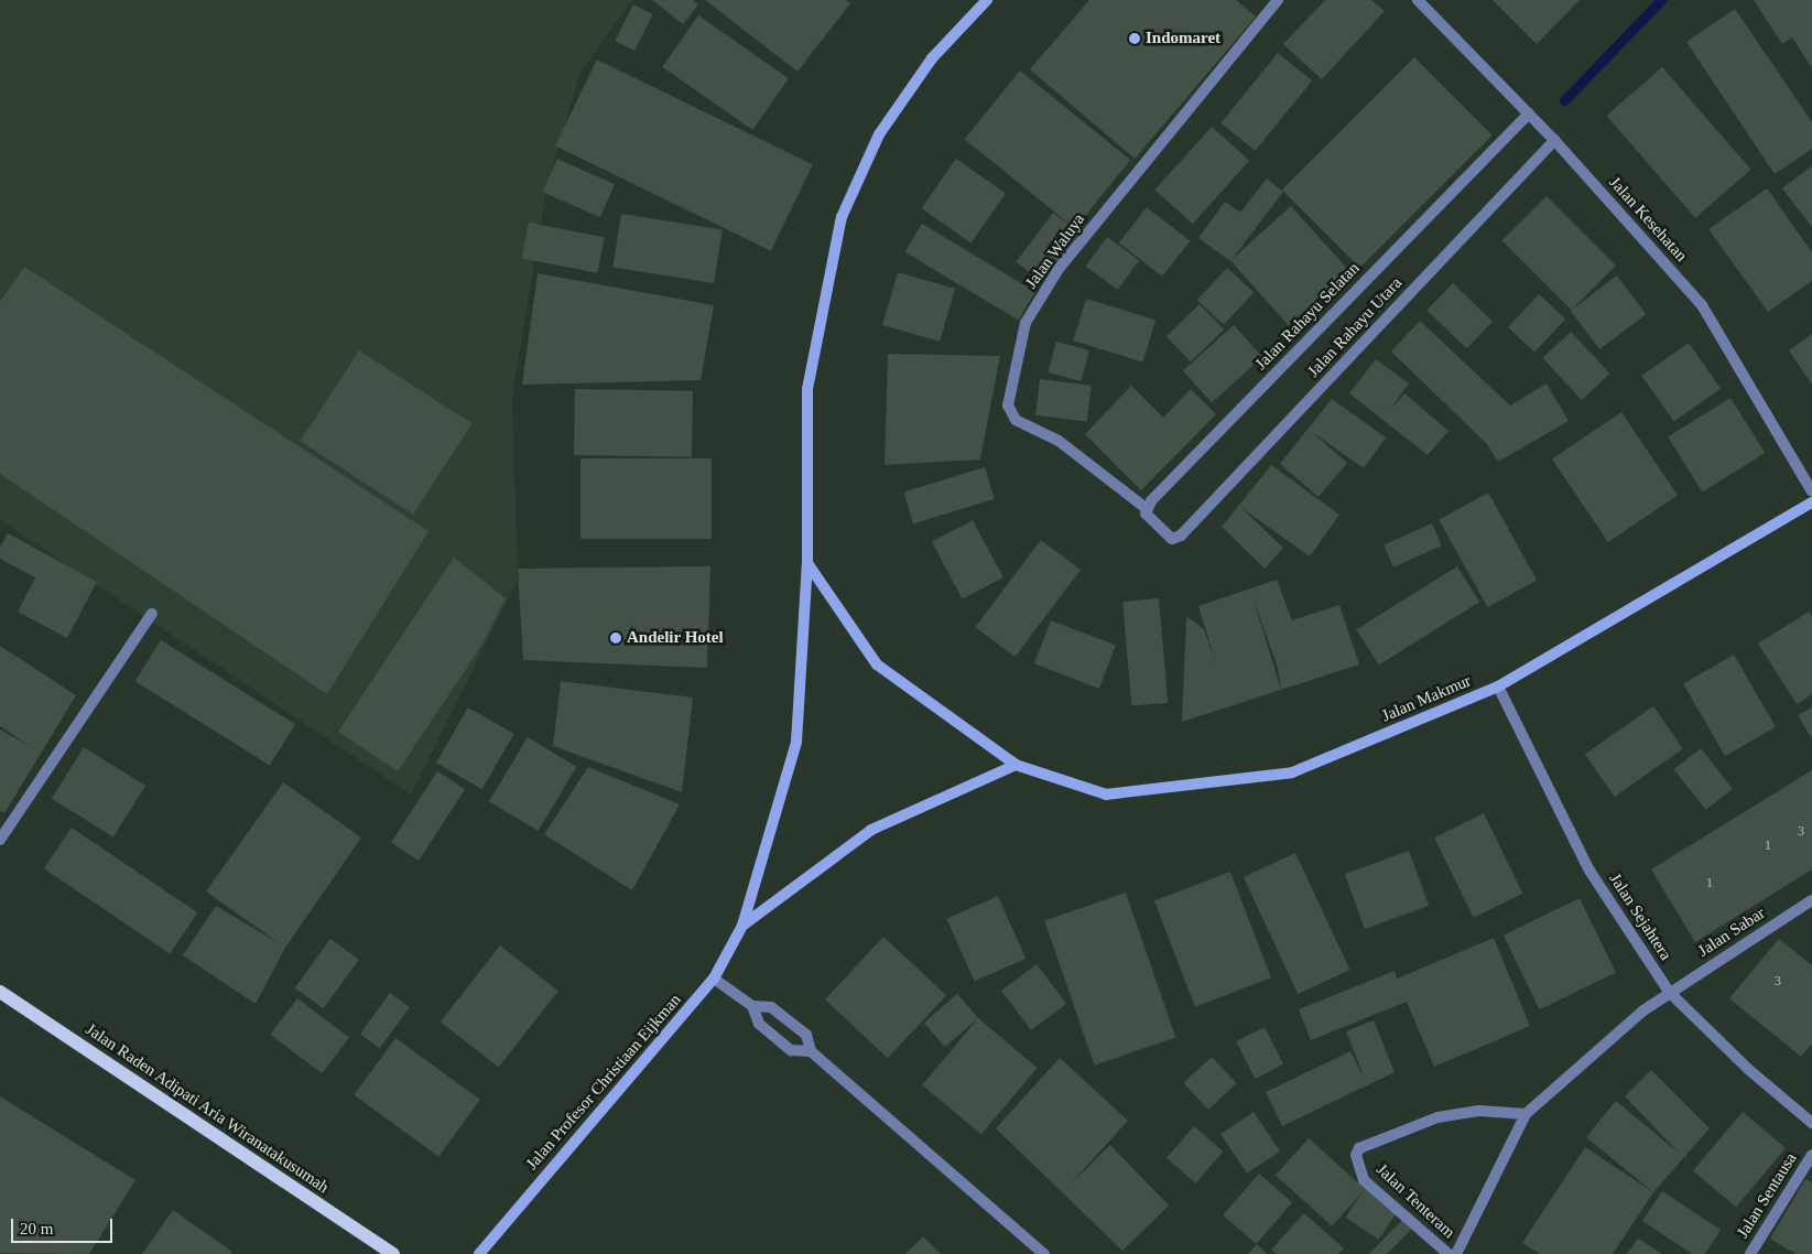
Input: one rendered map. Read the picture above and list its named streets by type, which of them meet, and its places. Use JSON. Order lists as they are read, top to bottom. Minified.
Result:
{"streets":{"main road":["Jalan Makmur","Jalan Profesor Christiaan Eijkman","Jalan Raden Adipati Aria Wiranatakusumah"],"street":["Jalan Kesehatan","Jalan Waluya","Jalan Rahayu Selatan","Jalan Rahayu Utara","Jalan Sejahtera","Jalan Sabar","Jalan Sentausa","Jalan Tenteram"]},"crossings":[["Jalan Kesehatan","Jalan Rahayu Selatan"],["Jalan Kesehatan","Jalan Rahayu Utara"],["Jalan Waluya","Jalan Rahayu Selatan"],["Jalan Waluya","Jalan Rahayu Utara"],["Jalan Rahayu Selatan","Jalan Rahayu Utara"],["Jalan Makmur","Jalan Sejahtera"],["Jalan Makmur","Jalan Profesor Christiaan Eijkman"],["Jalan Sejahtera","Jalan Sabar"],["Jalan Sejahtera","Jalan Tenteram"],["Jalan Sabar","Jalan Tenteram"]],"places":["Indomaret","Andelir Hotel"],"house_numbers":["3","1","1","3"],"scale_bar":"20 m"}
